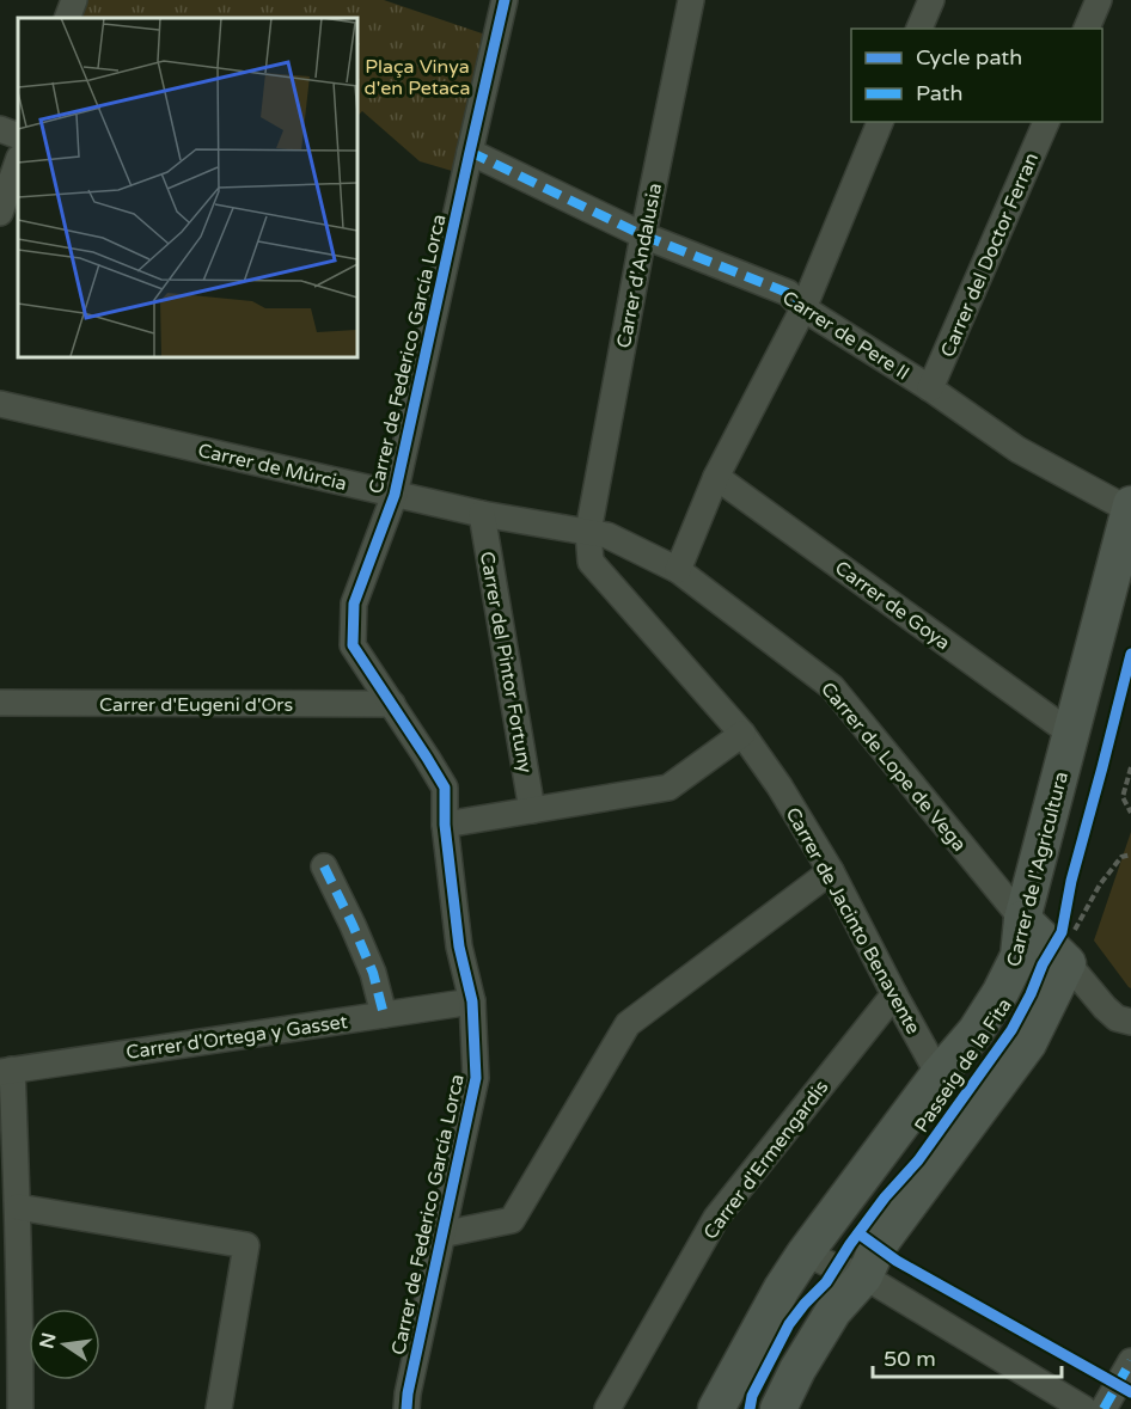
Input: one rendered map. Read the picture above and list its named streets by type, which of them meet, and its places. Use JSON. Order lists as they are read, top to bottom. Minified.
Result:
{"streets":{"street":["Carrer del Doctor Ferran","Carrer d'Andalusia","Carrer de Pere II","Carrer de Federico García Lorca","Carrer de Múrcia","Carrer de Goya","Carrer del Pintor Fortuny","Carrer d'Eugeni d'Ors","Carrer de Lope de Vega","Carrer de l'Agricultura","Carrer de Jacinto Benavente","Carrer d'Ortega y Gasset","Passeig de la Fita","Carrer d'Ermengardis"]},"crossings":[["Carrer del Doctor Ferran","Carrer de Pere II"],["Carrer d'Andalusia","Carrer de Pere II"],["Carrer d'Andalusia","Carrer de Múrcia"],["Carrer d'Andalusia","Carrer de Lope de Vega"],["Carrer d'Andalusia","Carrer de Jacinto Benavente"],["Carrer de Pere II","Carrer de Federico García Lorca"],["Carrer de Pere II","Carrer de l'Agricultura"],["Carrer de Federico García Lorca","Carrer de Múrcia"],["Carrer de Federico García Lorca","Carrer d'Eugeni d'Ors"],["Carrer de Federico García Lorca","Carrer d'Ortega y Gasset"],["Carrer de Múrcia","Carrer del Pintor Fortuny"],["Carrer de Múrcia","Carrer de Lope de Vega"],["Carrer de Múrcia","Carrer de Jacinto Benavente"],["Carrer de Goya","Carrer de l'Agricultura"],["Carrer de Lope de Vega","Carrer de l'Agricultura"],["Carrer de Lope de Vega","Carrer de Jacinto Benavente"],["Carrer de Lope de Vega","Passeig de la Fita"],["Carrer de l'Agricultura","Carrer de Jacinto Benavente"],["Carrer de Jacinto Benavente","Carrer d'Ermengardis"]],"parks":["Plaça Vinya d'en Petaca"],"legend":["Cycle path","Path"],"scale_bar":"50 m","north":"left"}
